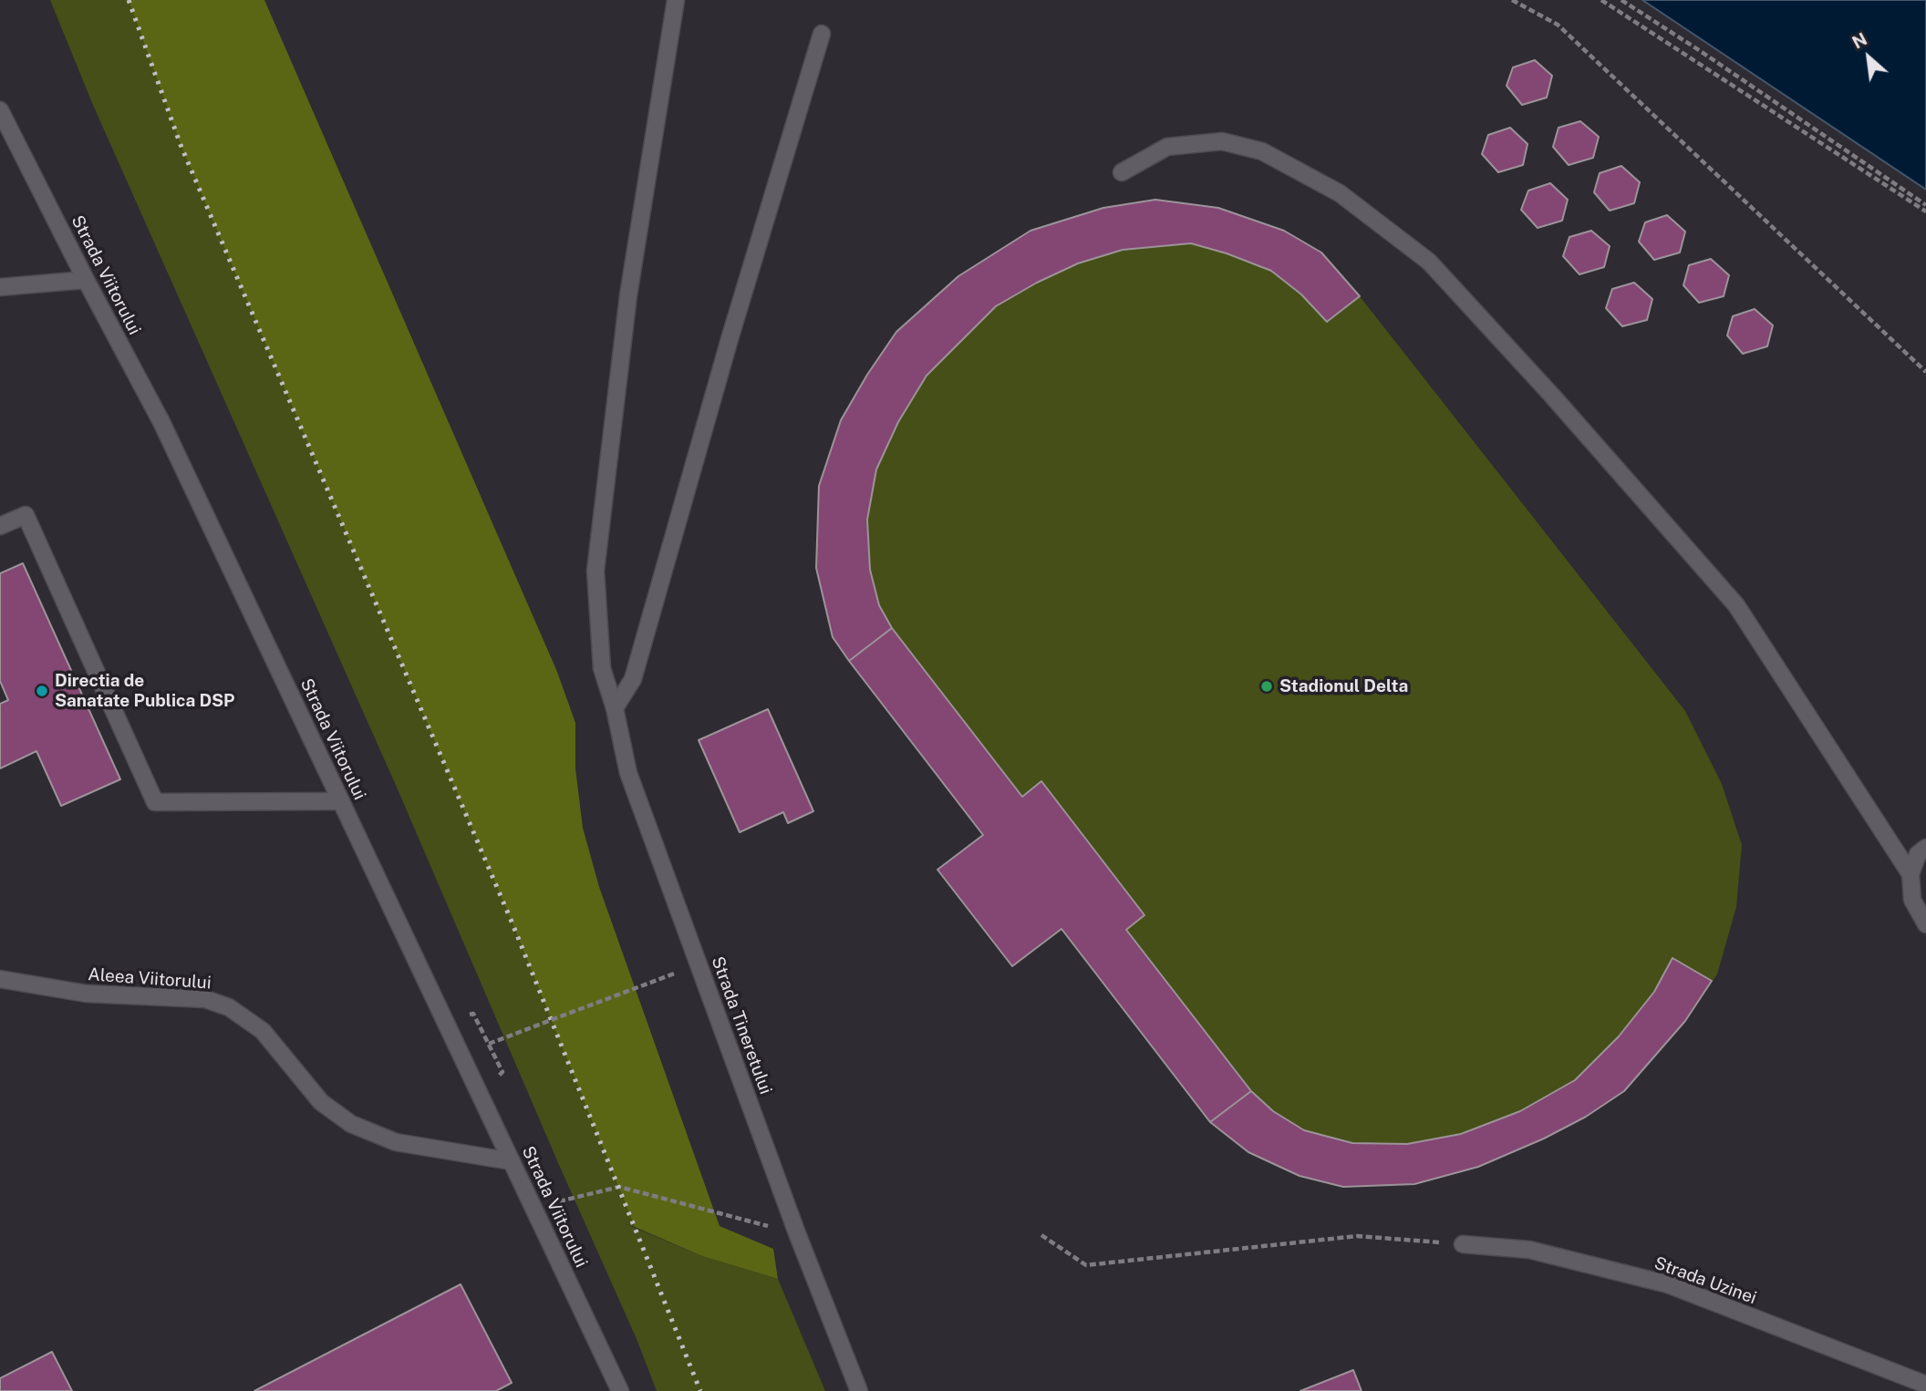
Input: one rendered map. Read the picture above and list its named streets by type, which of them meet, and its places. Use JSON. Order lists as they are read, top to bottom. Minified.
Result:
{"streets":{"street":["Strada Viitorului","Aleea Viitorului","Strada Tineretului","Strada Uzinei"]},"crossings":[["Strada Viitorului","Aleea Viitorului"]],"places":["Stadionul Delta","Directia de Sanatate Publica DSP"],"north":"top left"}
